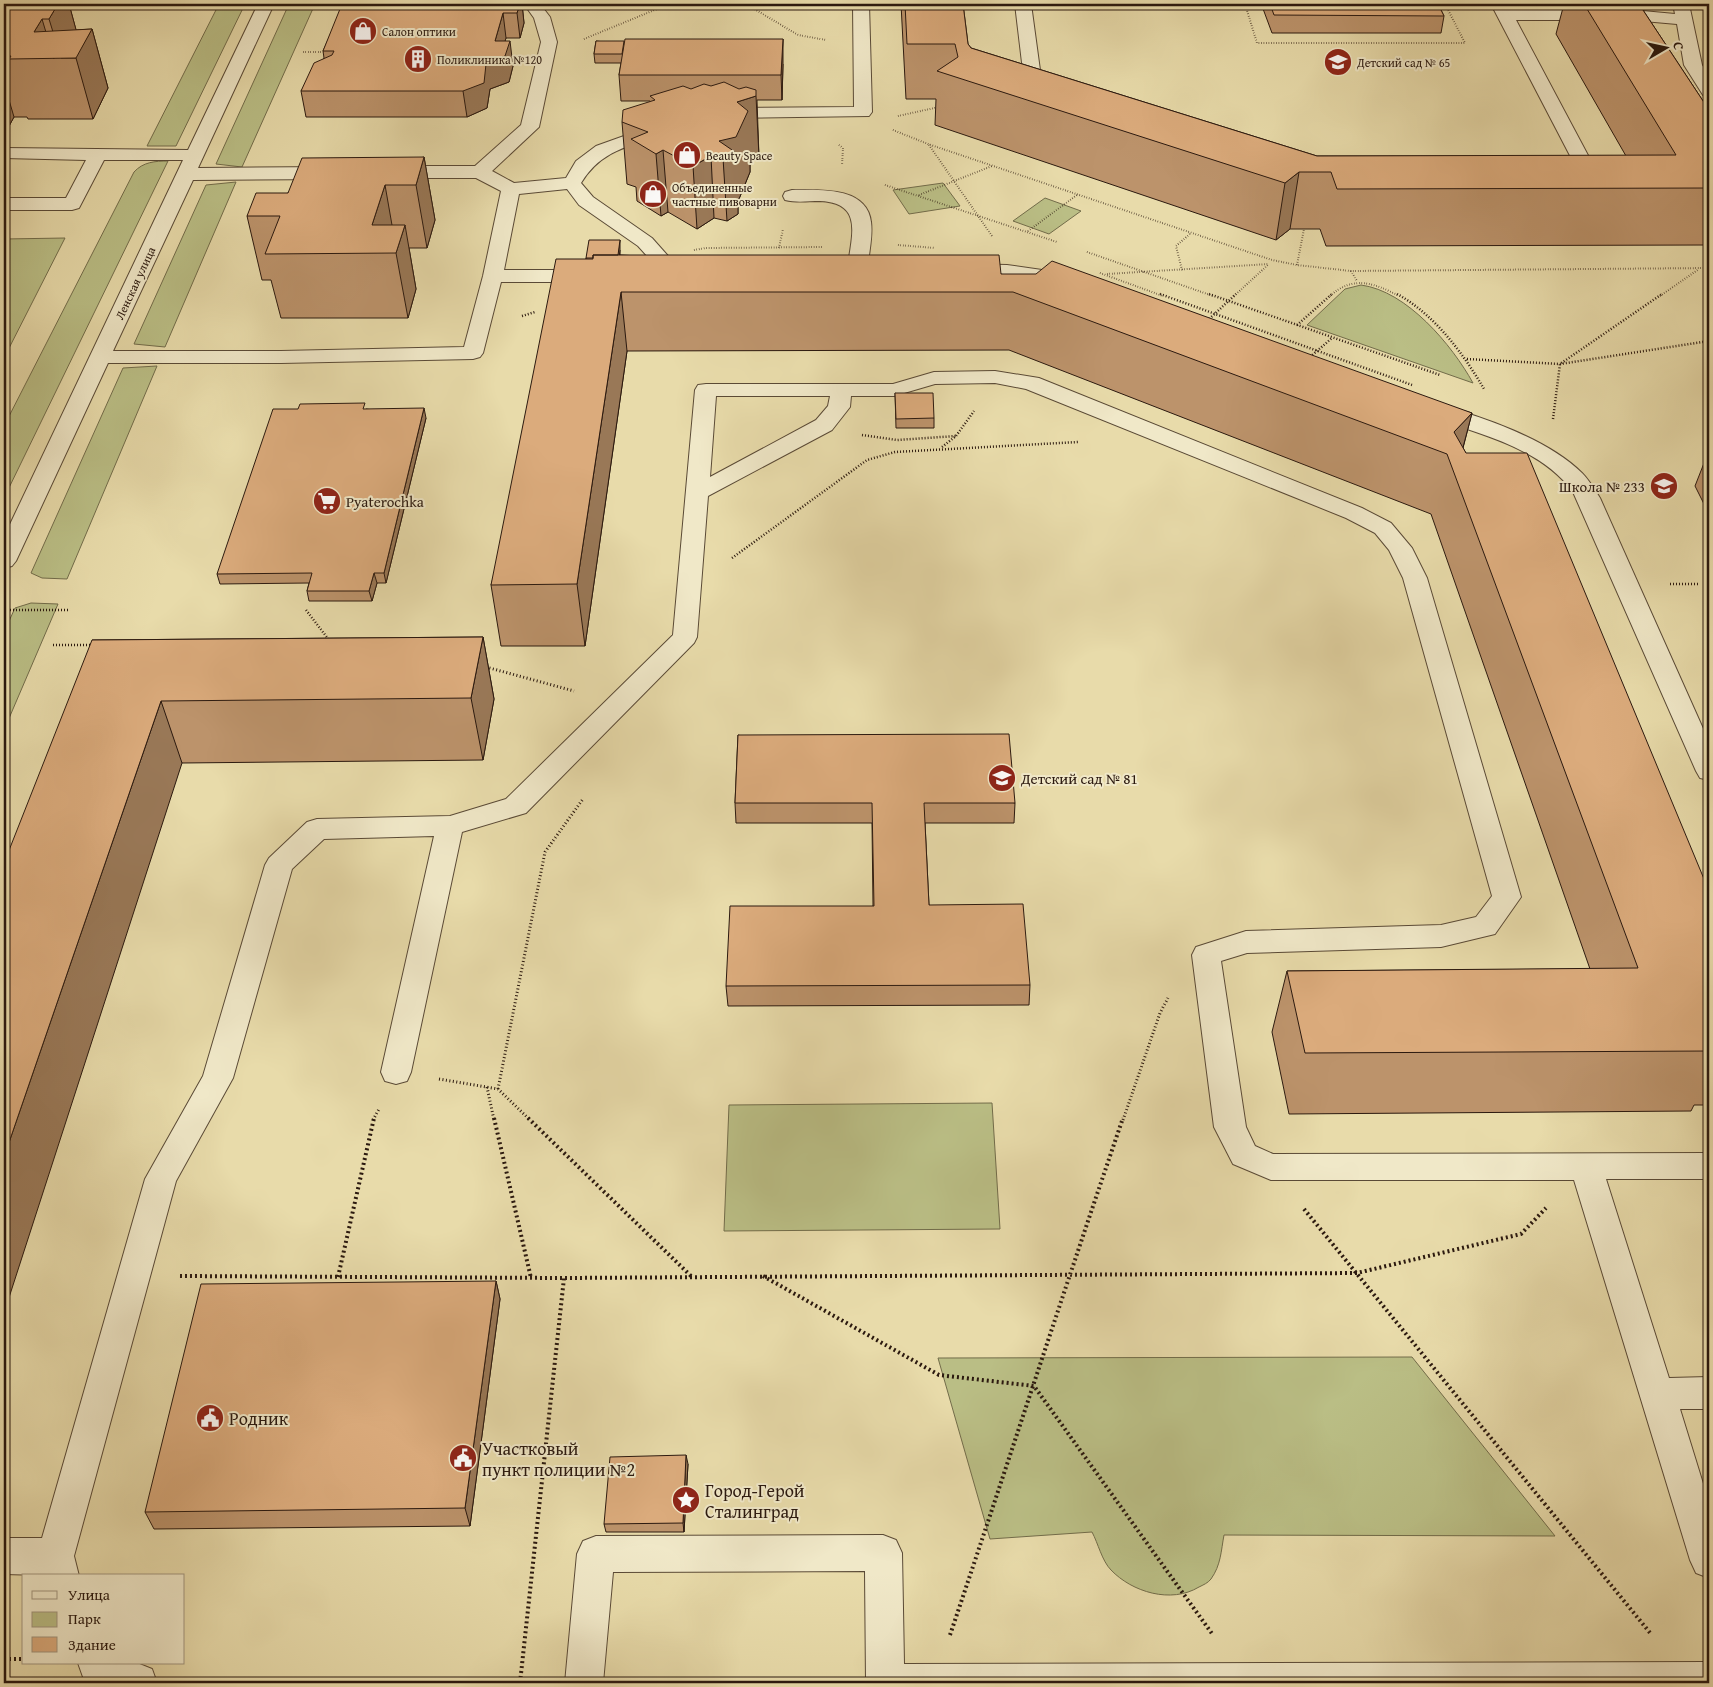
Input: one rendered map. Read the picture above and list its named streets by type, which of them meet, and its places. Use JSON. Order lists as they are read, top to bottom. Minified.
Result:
{"streets":{"street":["Ленская улица"]},"places":{"shop":["Салон оптики","Beauty Space","Объединенные частные пивоварни"],"building":["Поликлиника №120"],"school or university":["Детский сад № 65","Школа № 233","Детский сад № 81"],"supermarket":["Pyaterochka"],"public building":["Родник","Участковый пункт полиции №2"],"place":["Город-Герой Сталинград"]},"legend":["Улица","Парк","Здание"],"north":"right"}
